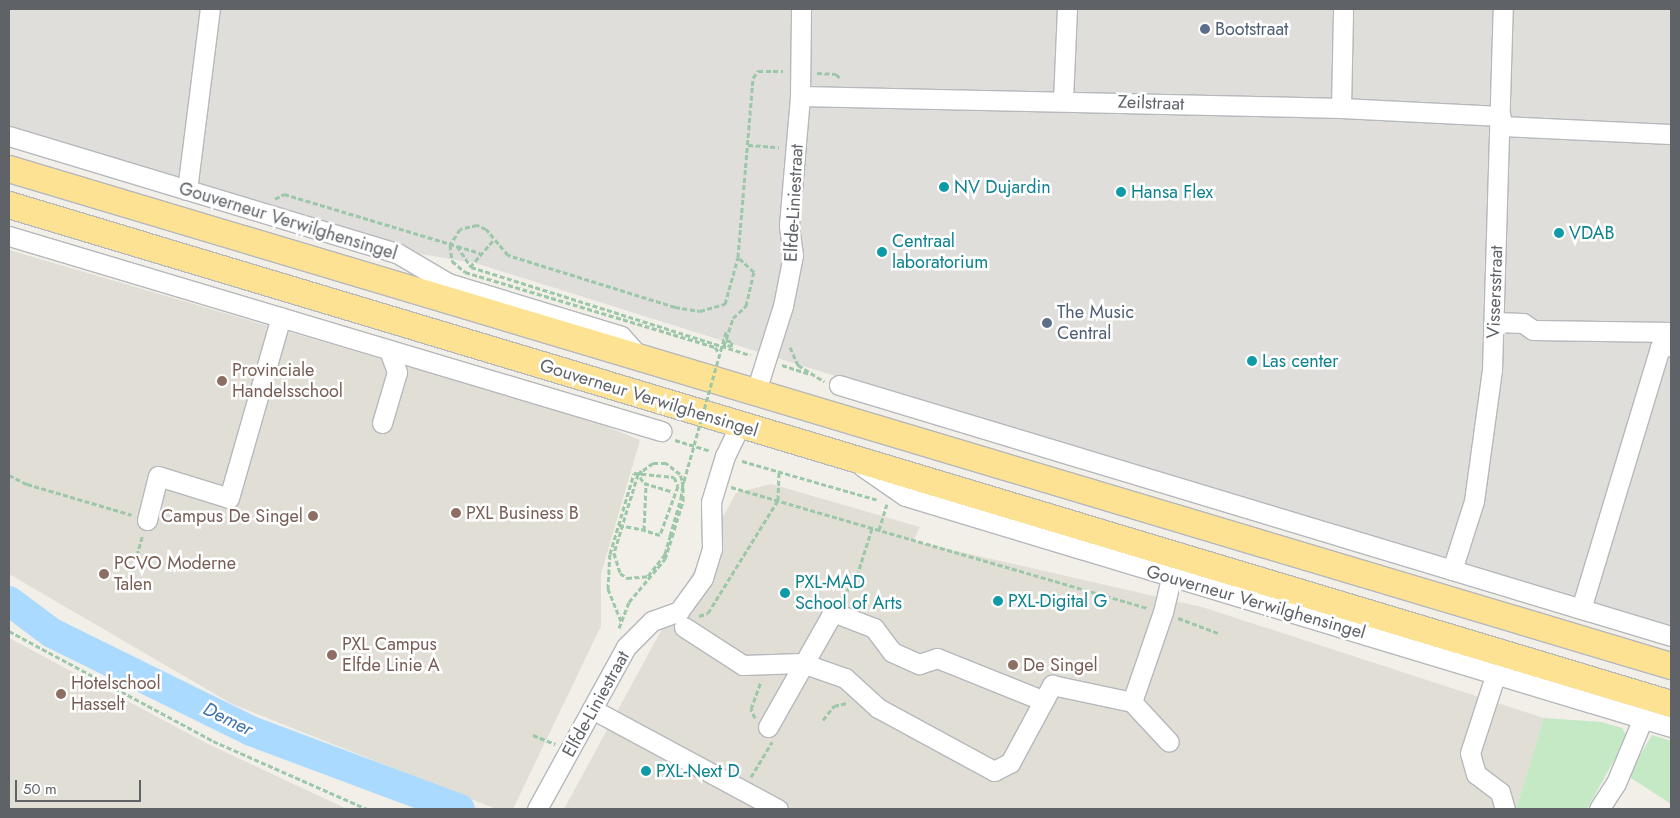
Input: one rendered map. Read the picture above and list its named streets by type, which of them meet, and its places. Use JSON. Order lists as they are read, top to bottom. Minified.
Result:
{"streets":{"highway":["Gouverneur Verwilghensingel"],"street":["Zeilstraat","Elfde-Liniestraat","Vissersstraat"]},"crossings":[["Zeilstraat","Elfde-Liniestraat"],["Zeilstraat","Vissersstraat"],["Elfde-Liniestraat","Gouverneur Verwilghensingel"],["Gouverneur Verwilghensingel","Vissersstraat"]],"water":["Demer"],"places":["Bootstraat","NV Dujardin","Hansa Flex","VDAB","Centraal laboratorium","The Music Central","Las center","Provinciale Handelsschool","PXL Business B","Campus De Singel","PCVO Moderne Talen","PXL-MAD School of Arts","PXL-Digital G","PXL Campus Elfde Linie A","De Singel","Hotelschool Hasselt","PXL-Next D"],"scale_bar":"50 m"}
